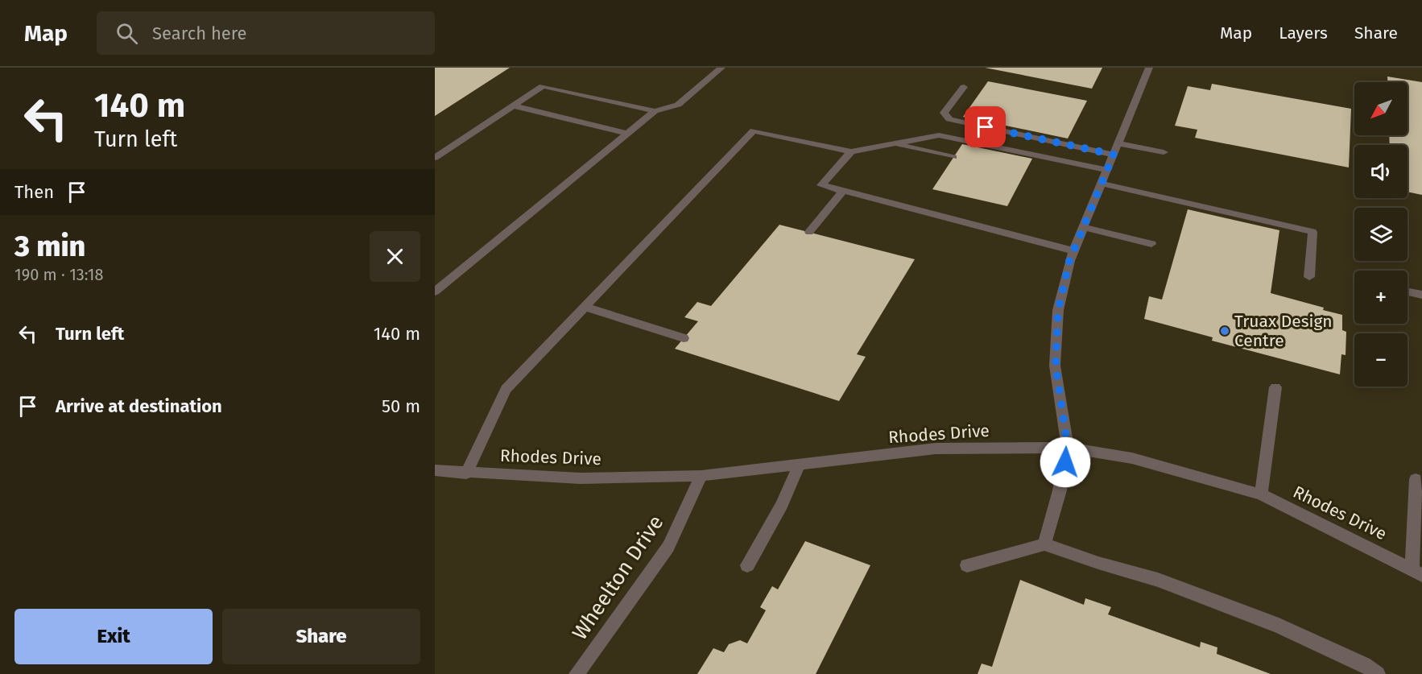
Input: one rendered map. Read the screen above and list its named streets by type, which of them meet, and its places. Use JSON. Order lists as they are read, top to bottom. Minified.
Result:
{"streets":{"street":["Rhodes Drive","Wheelton Drive"]},"crossings":[["Rhodes Drive","Wheelton Drive"]],"places":["Truax Design Centre"],"north":"bottom left","page":{"header":"Map","search":"Search here","nav":["Map","Layers","Share"],"turn":["140 m","Turn left"],"map_buttons":["+","−"],"then":"Then","heading":["3 min","190 m · 13:18"],"list":[{"name":"Turn left","value":"140 m"},{"name":"Arrive at destination","value":"50 m"}],"buttons":["Exit","Share"]}}
